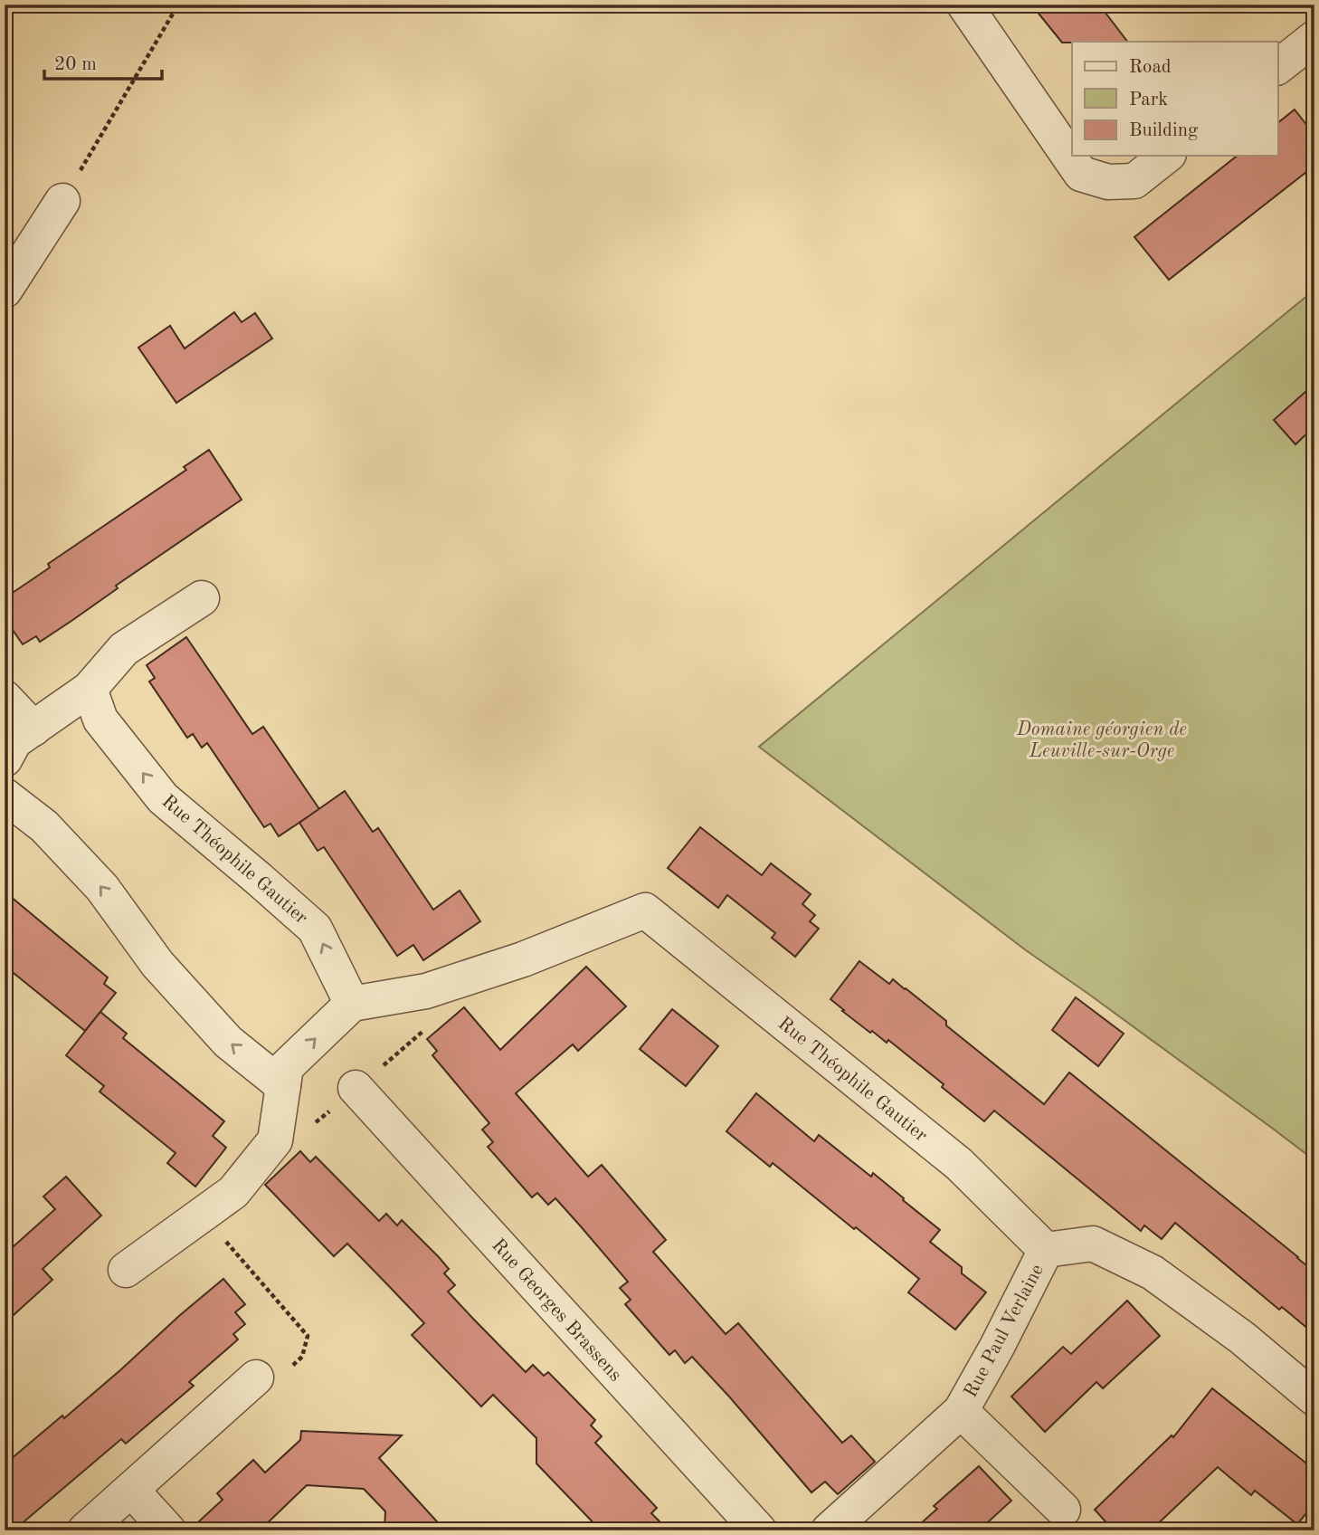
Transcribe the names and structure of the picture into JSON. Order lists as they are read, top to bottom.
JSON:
{
  "streets": {
    "street": ["Rue Théophile Gautier", "Rue Georges Brassens", "Rue Paul Verlaine"]
  },
  "crossings": [
    ["Rue Théophile Gautier", "Rue Paul Verlaine"]
  ],
  "parks": ["Domaine géorgien de Leuville-sur-Orge"],
  "legend": ["Road", "Park", "Building"],
  "scale_bar": "20 m"
}
